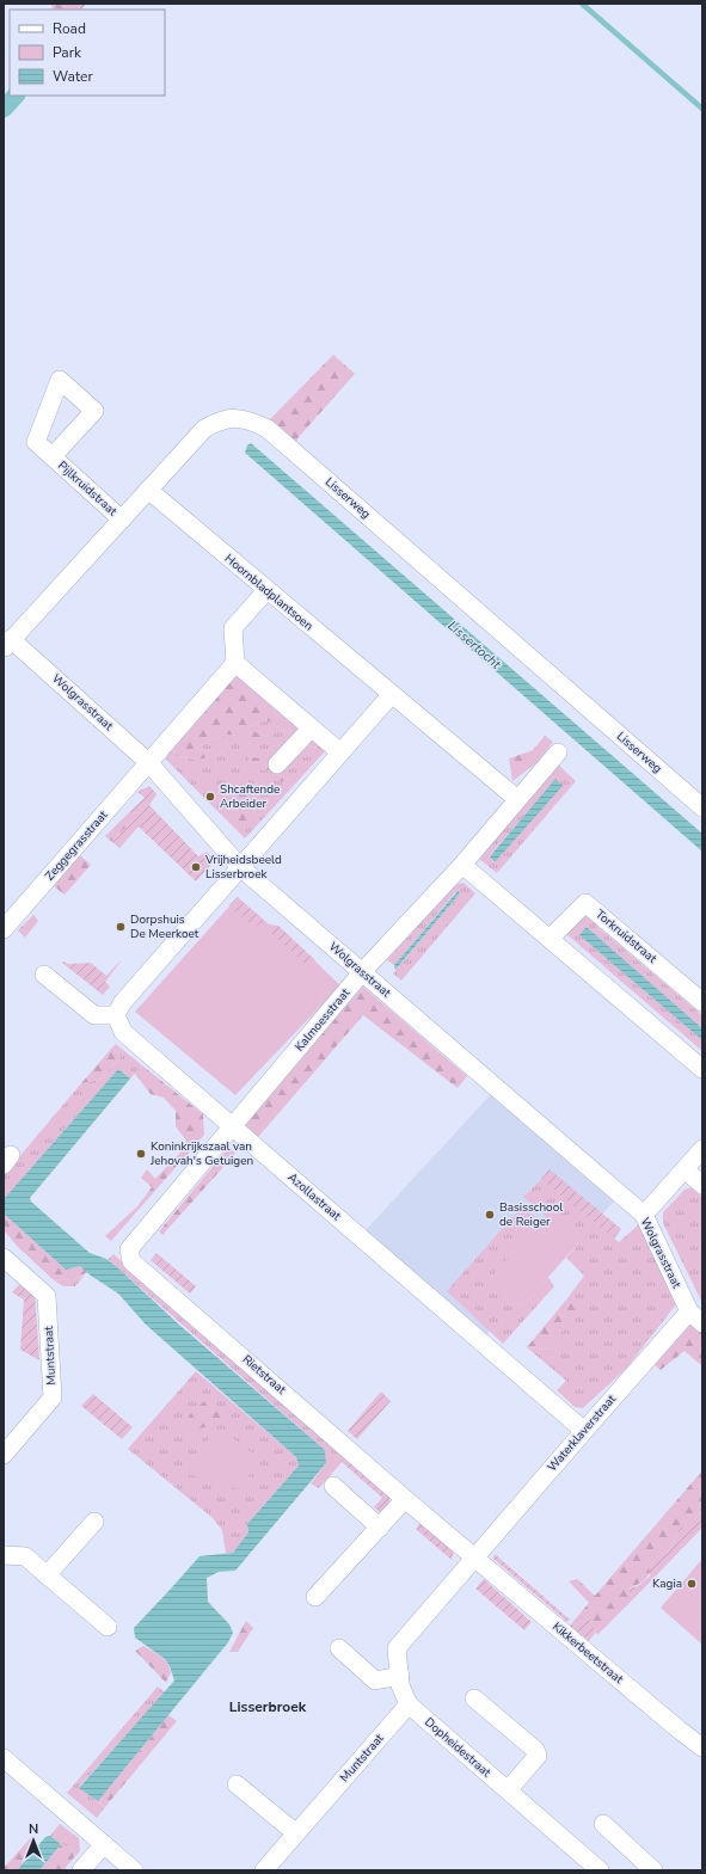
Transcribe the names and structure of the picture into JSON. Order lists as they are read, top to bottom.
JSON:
{
  "streets": {
    "street": [
      "Pijlkruidstraat",
      "Lisserweg",
      "Hoornbladplantsoen",
      "Wolgrasstraat",
      "Zeggegrasstraat",
      "Torkruidstraat",
      "Kalmoesstraat",
      "Azollastraat",
      "Muntstraat",
      "Rietstraat",
      "Waterklaverstraat",
      "Kikkerbeetstraat",
      "Dopheidestraat"
    ]
  },
  "crossings": [
    ["Pijlkruidstraat", "Lisserweg"],
    ["Lisserweg", "Hoornbladplantsoen"],
    ["Lisserweg", "Wolgrasstraat"],
    ["Hoornbladplantsoen", "Kalmoesstraat"],
    ["Wolgrasstraat", "Zeggegrasstraat"],
    ["Wolgrasstraat", "Kalmoesstraat"],
    ["Wolgrasstraat", "Waterklaverstraat"],
    ["Kalmoesstraat", "Azollastraat"],
    ["Kalmoesstraat", "Rietstraat"],
    ["Azollastraat", "Waterklaverstraat"],
    ["Muntstraat", "Dopheidestraat"],
    ["Rietstraat", "Waterklaverstraat"],
    ["Rietstraat", "Kikkerbeetstraat"],
    ["Waterklaverstraat", "Kikkerbeetstraat"]
  ],
  "districts": ["Lisserbroek"],
  "water": ["Lissertocht"],
  "places": [
    "Shcaftende Arbeider",
    "Vrijheidsbeeld Lisserbroek",
    "Dorpshuis De Meerkoet",
    "Koninkrijkszaal van Jehovah's Getuigen",
    "Basisschool de Reiger",
    "Kagia"
  ],
  "legend": ["Road", "Park", "Water"],
  "north": "top"
}
